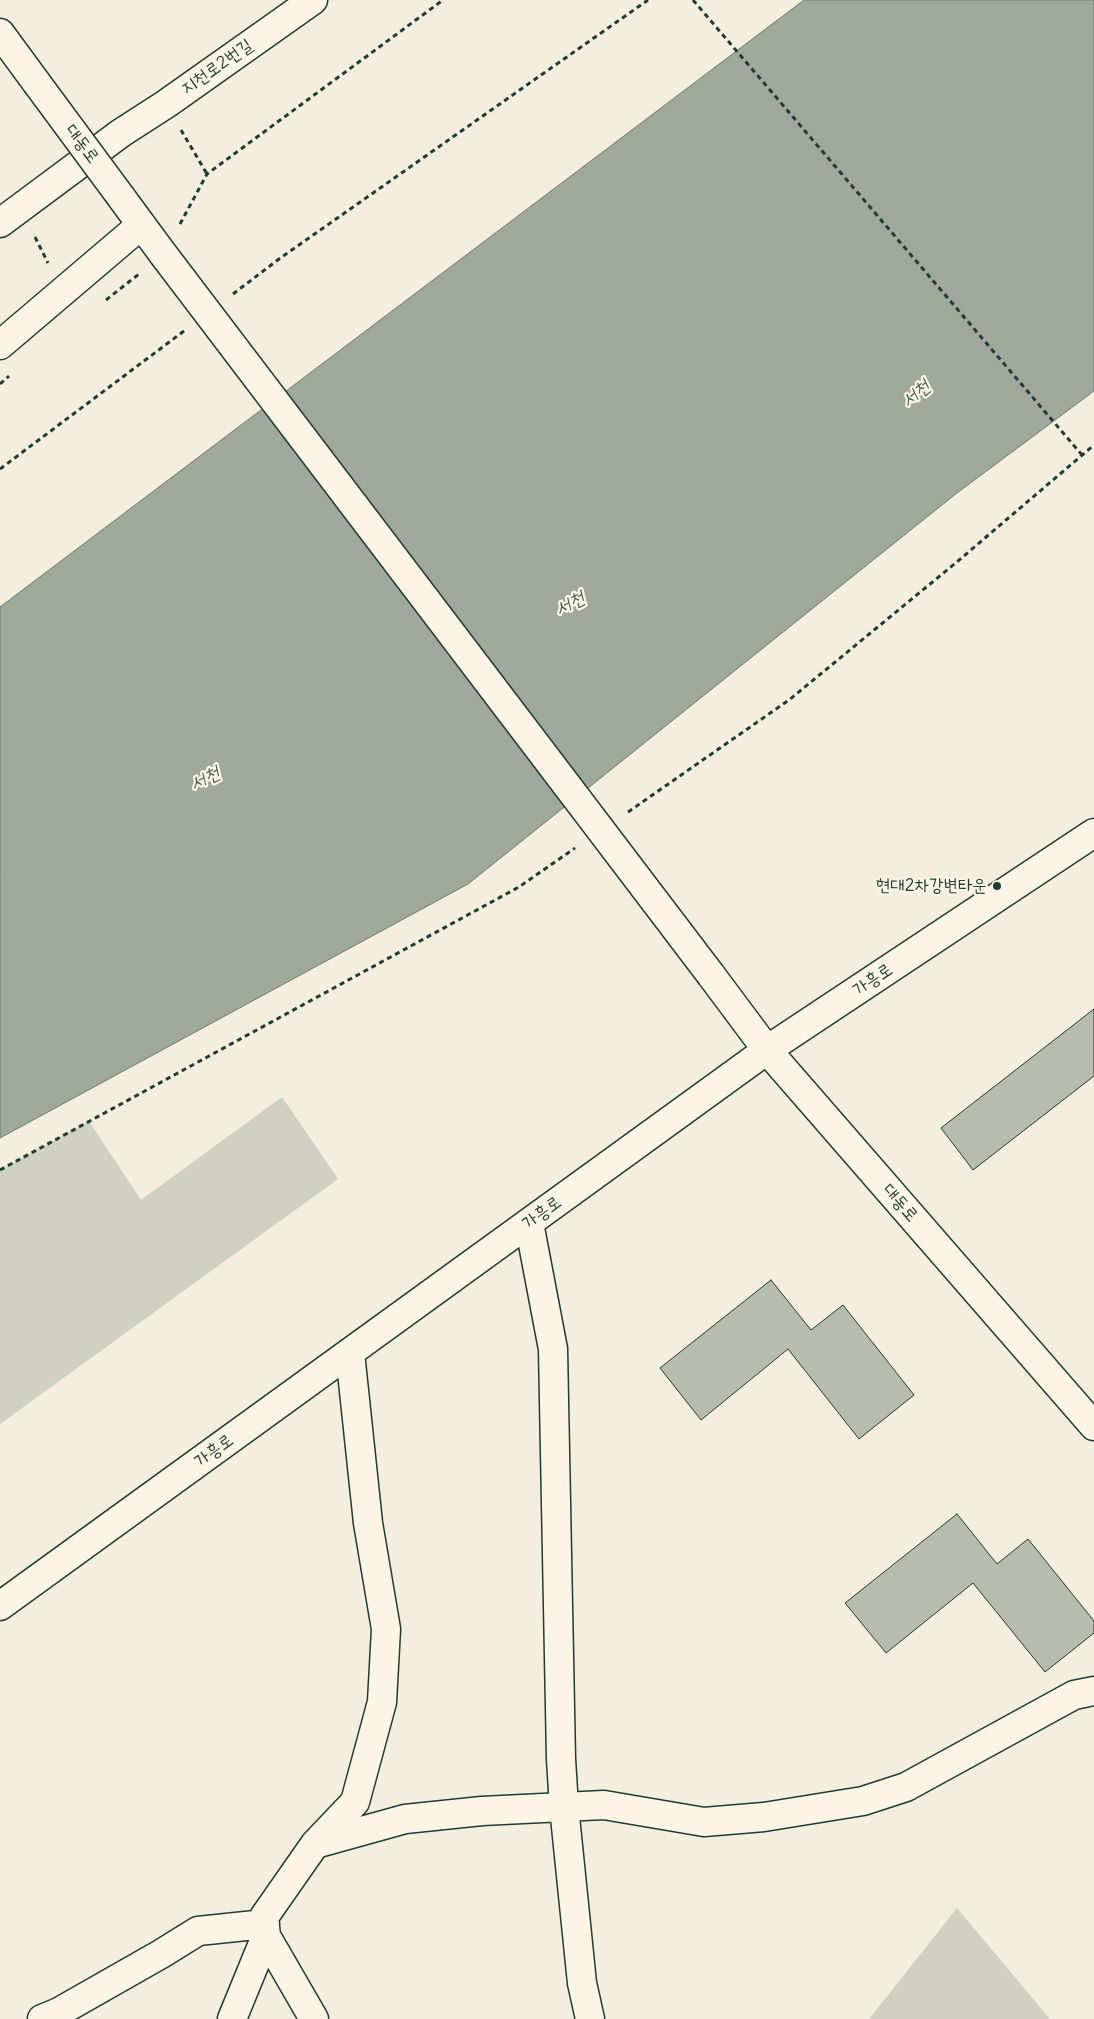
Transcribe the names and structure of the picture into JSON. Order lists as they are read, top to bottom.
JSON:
{
  "streets": {
    "street": ["지천로2번길", "대동로", "가흥로"]
  },
  "crossings": [
    ["대동로", "가흥로"]
  ],
  "water": ["서천"],
  "places": ["현대2차강변타운"]
}
